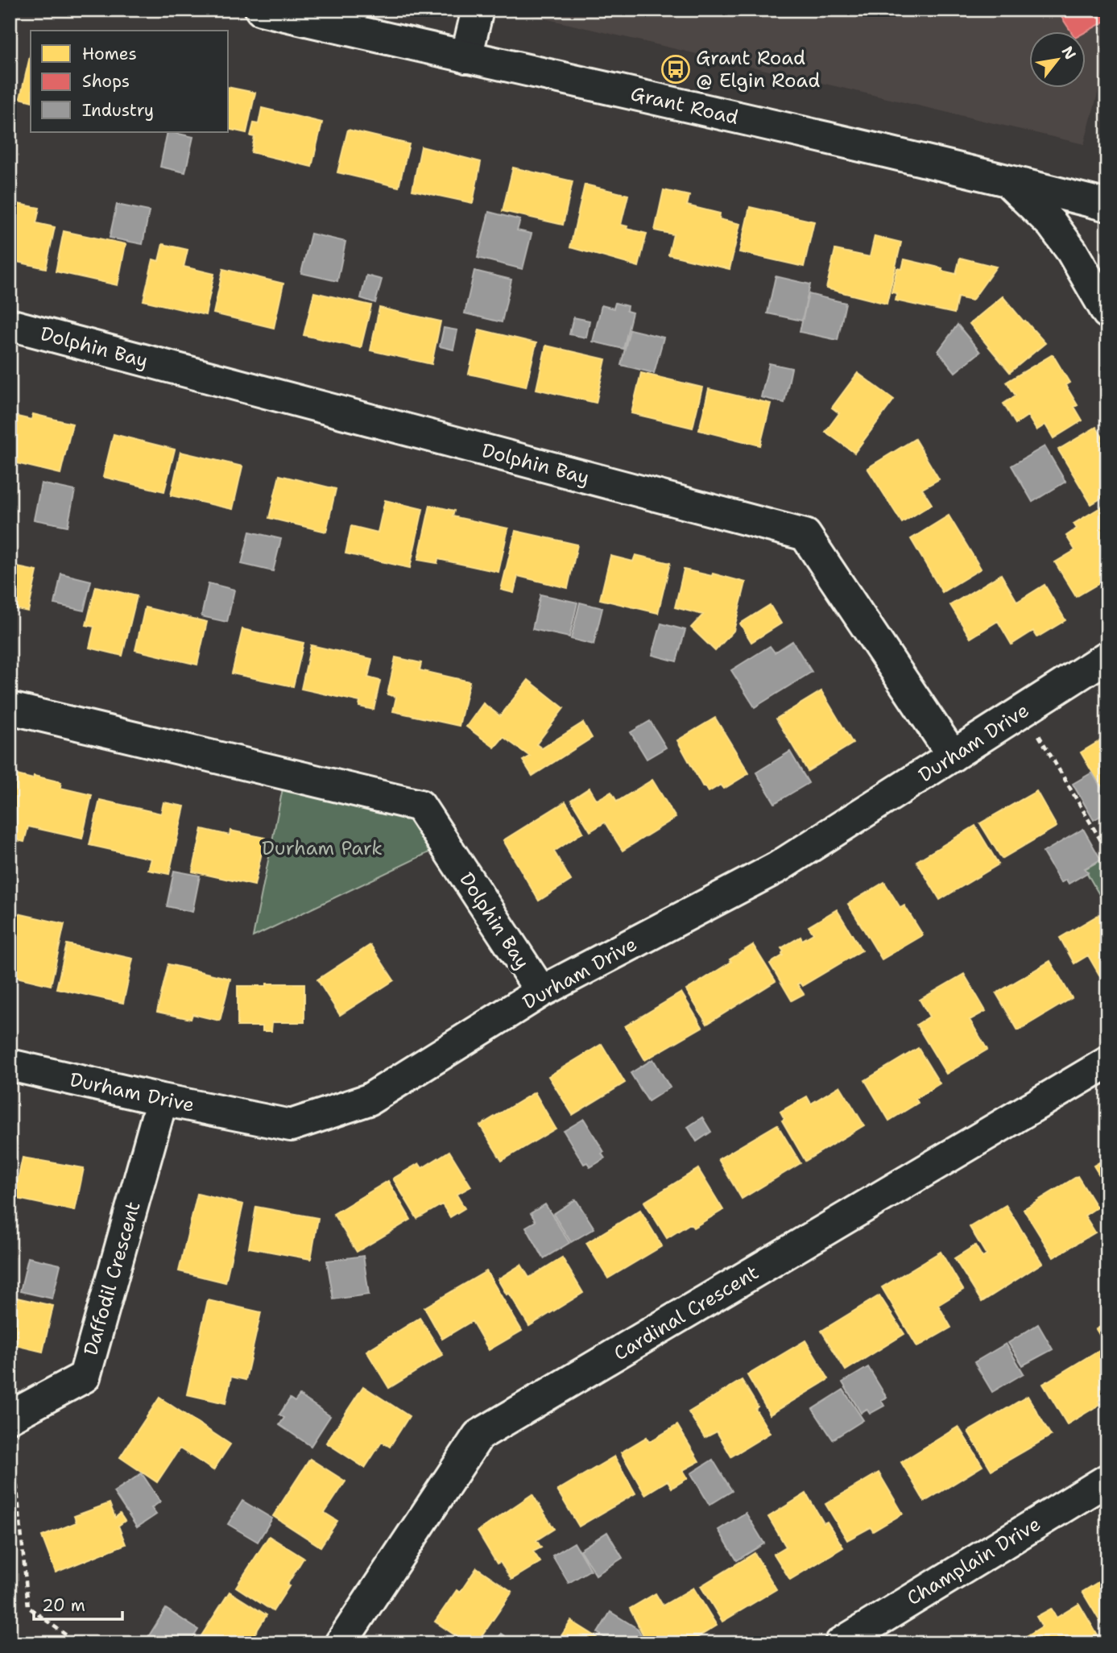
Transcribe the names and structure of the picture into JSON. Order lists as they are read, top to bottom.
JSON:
{
  "streets": {
    "street": [
      "Grant Road",
      "Dolphin Bay",
      "Durham Drive",
      "Daffodil Crescent",
      "Cardinal Crescent",
      "Champlain Drive"
    ]
  },
  "crossings": [
    ["Dolphin Bay", "Durham Drive"],
    ["Durham Drive", "Daffodil Crescent"]
  ],
  "parks": ["Durham Park"],
  "places": {
    "bus stop": ["Grant Road @ Elgin Road"]
  },
  "legend": ["Homes", "Shops", "Industry"],
  "scale_bar": "20 m",
  "north": "top right"
}
